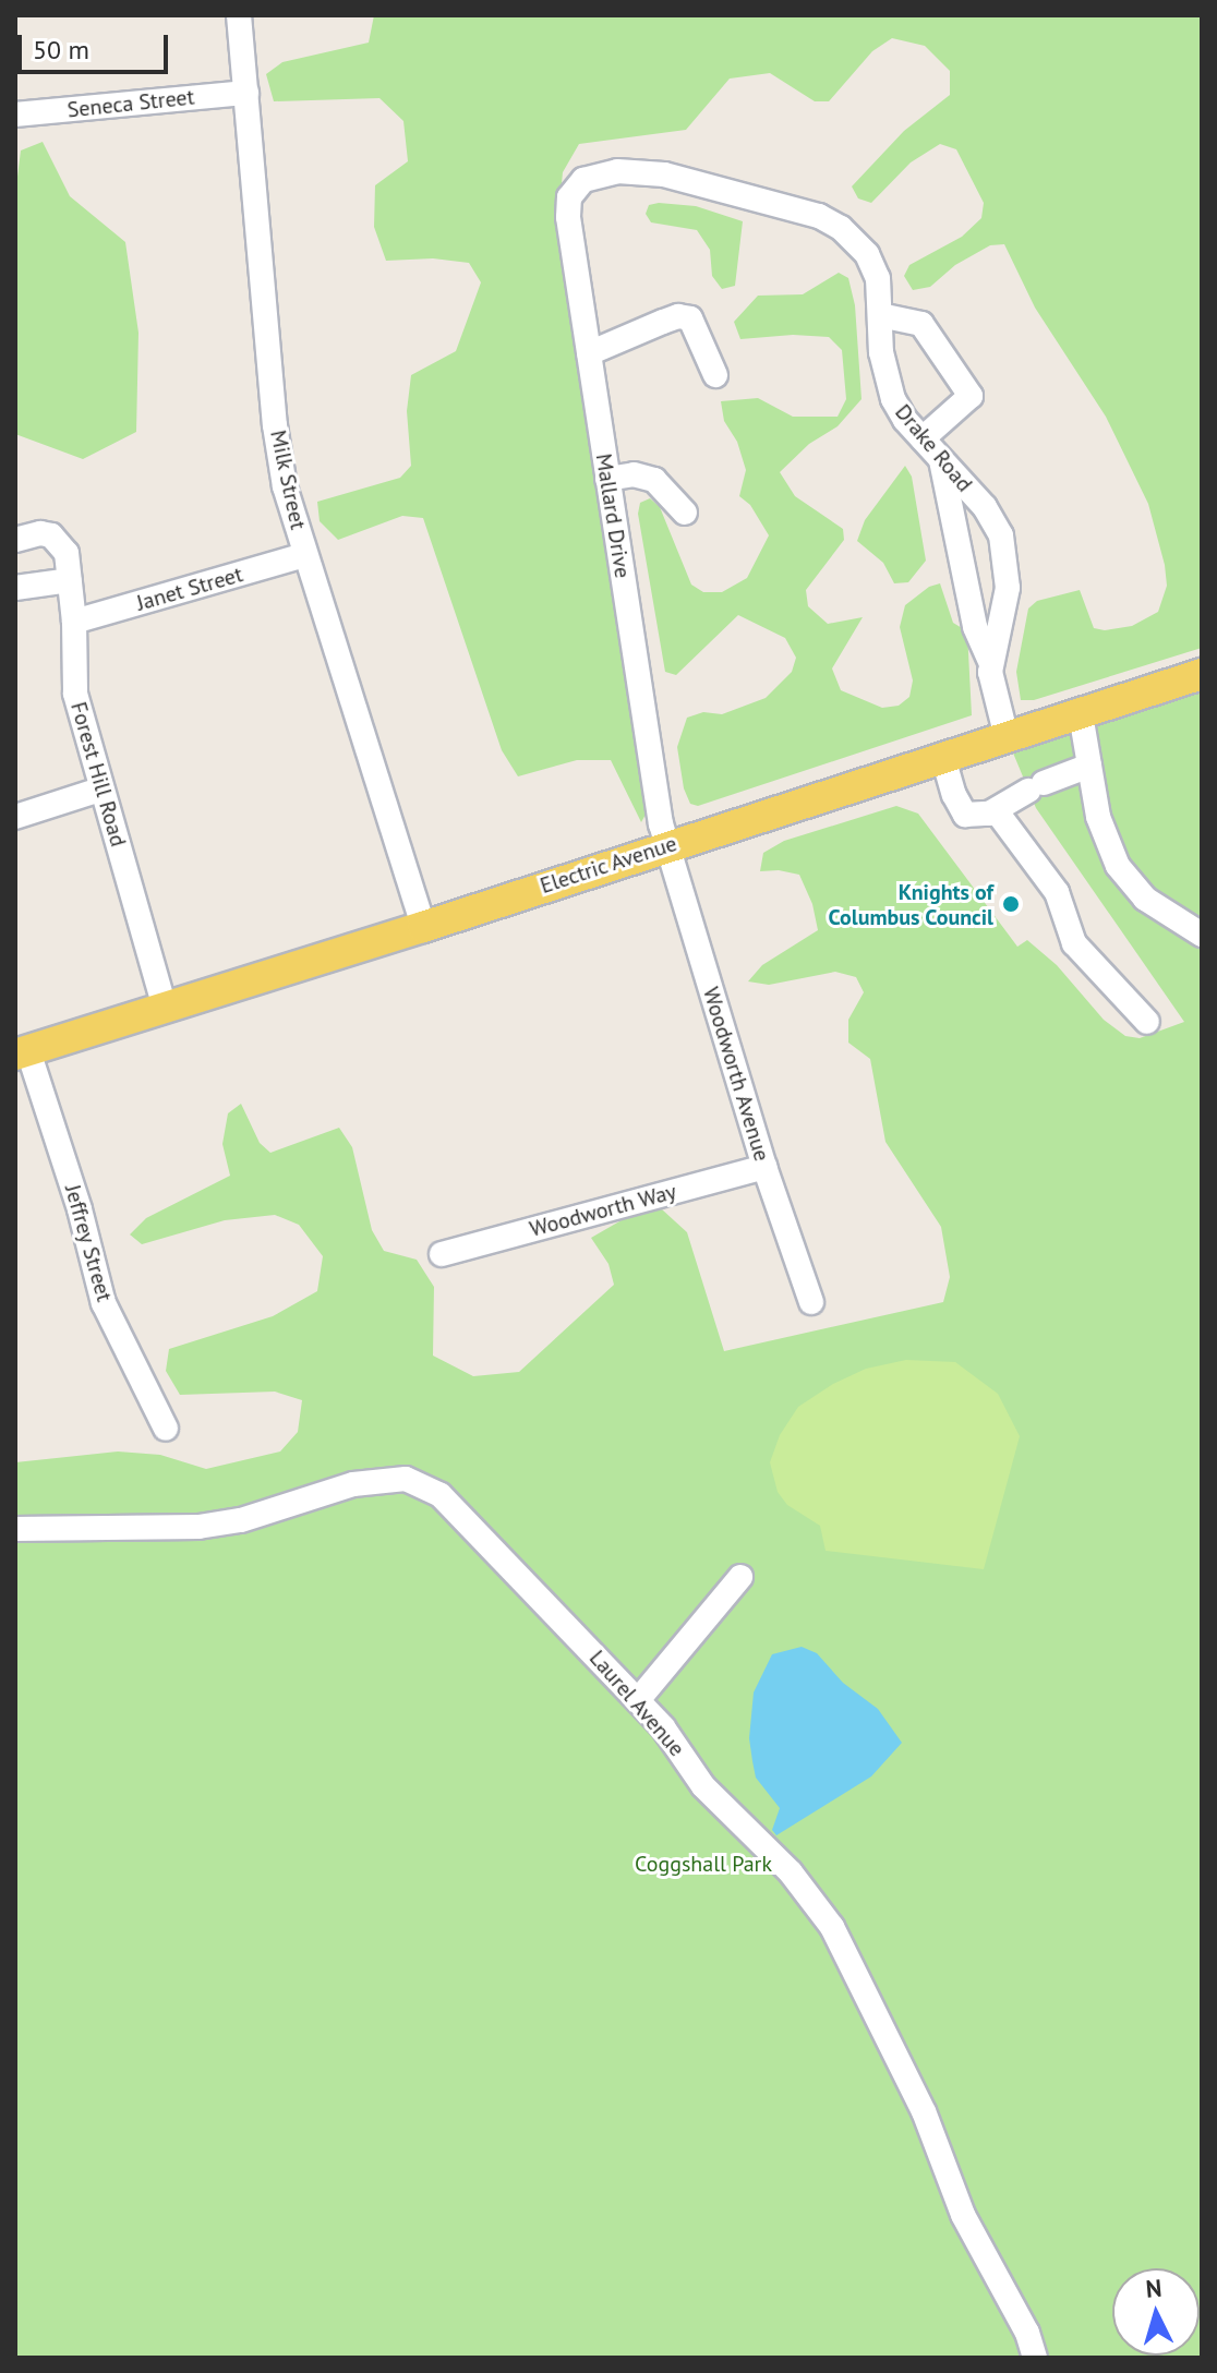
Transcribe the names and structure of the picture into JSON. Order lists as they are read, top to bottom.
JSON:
{
  "streets": {
    "main road": ["Electric Avenue"],
    "street": [
      "Seneca Street",
      "Drake Road",
      "Milk Street",
      "Mallard Drive",
      "Janet Street",
      "Forest Hill Road",
      "Woodworth Avenue",
      "Woodworth Way",
      "Jeffrey Street",
      "Laurel Avenue"
    ]
  },
  "crossings": [
    ["Seneca Street", "Milk Street"],
    ["Drake Road", "Mallard Drive"],
    ["Drake Road", "Electric Avenue"],
    ["Milk Street", "Janet Street"],
    ["Milk Street", "Electric Avenue"],
    ["Mallard Drive", "Electric Avenue"],
    ["Mallard Drive", "Woodworth Avenue"],
    ["Janet Street", "Forest Hill Road"],
    ["Forest Hill Road", "Electric Avenue"],
    ["Electric Avenue", "Woodworth Avenue"],
    ["Electric Avenue", "Jeffrey Street"],
    ["Woodworth Avenue", "Woodworth Way"]
  ],
  "parks": ["Coggshall Park"],
  "places": ["Knights of Columbus Council"],
  "scale_bar": "50 m",
  "north": "top"
}
